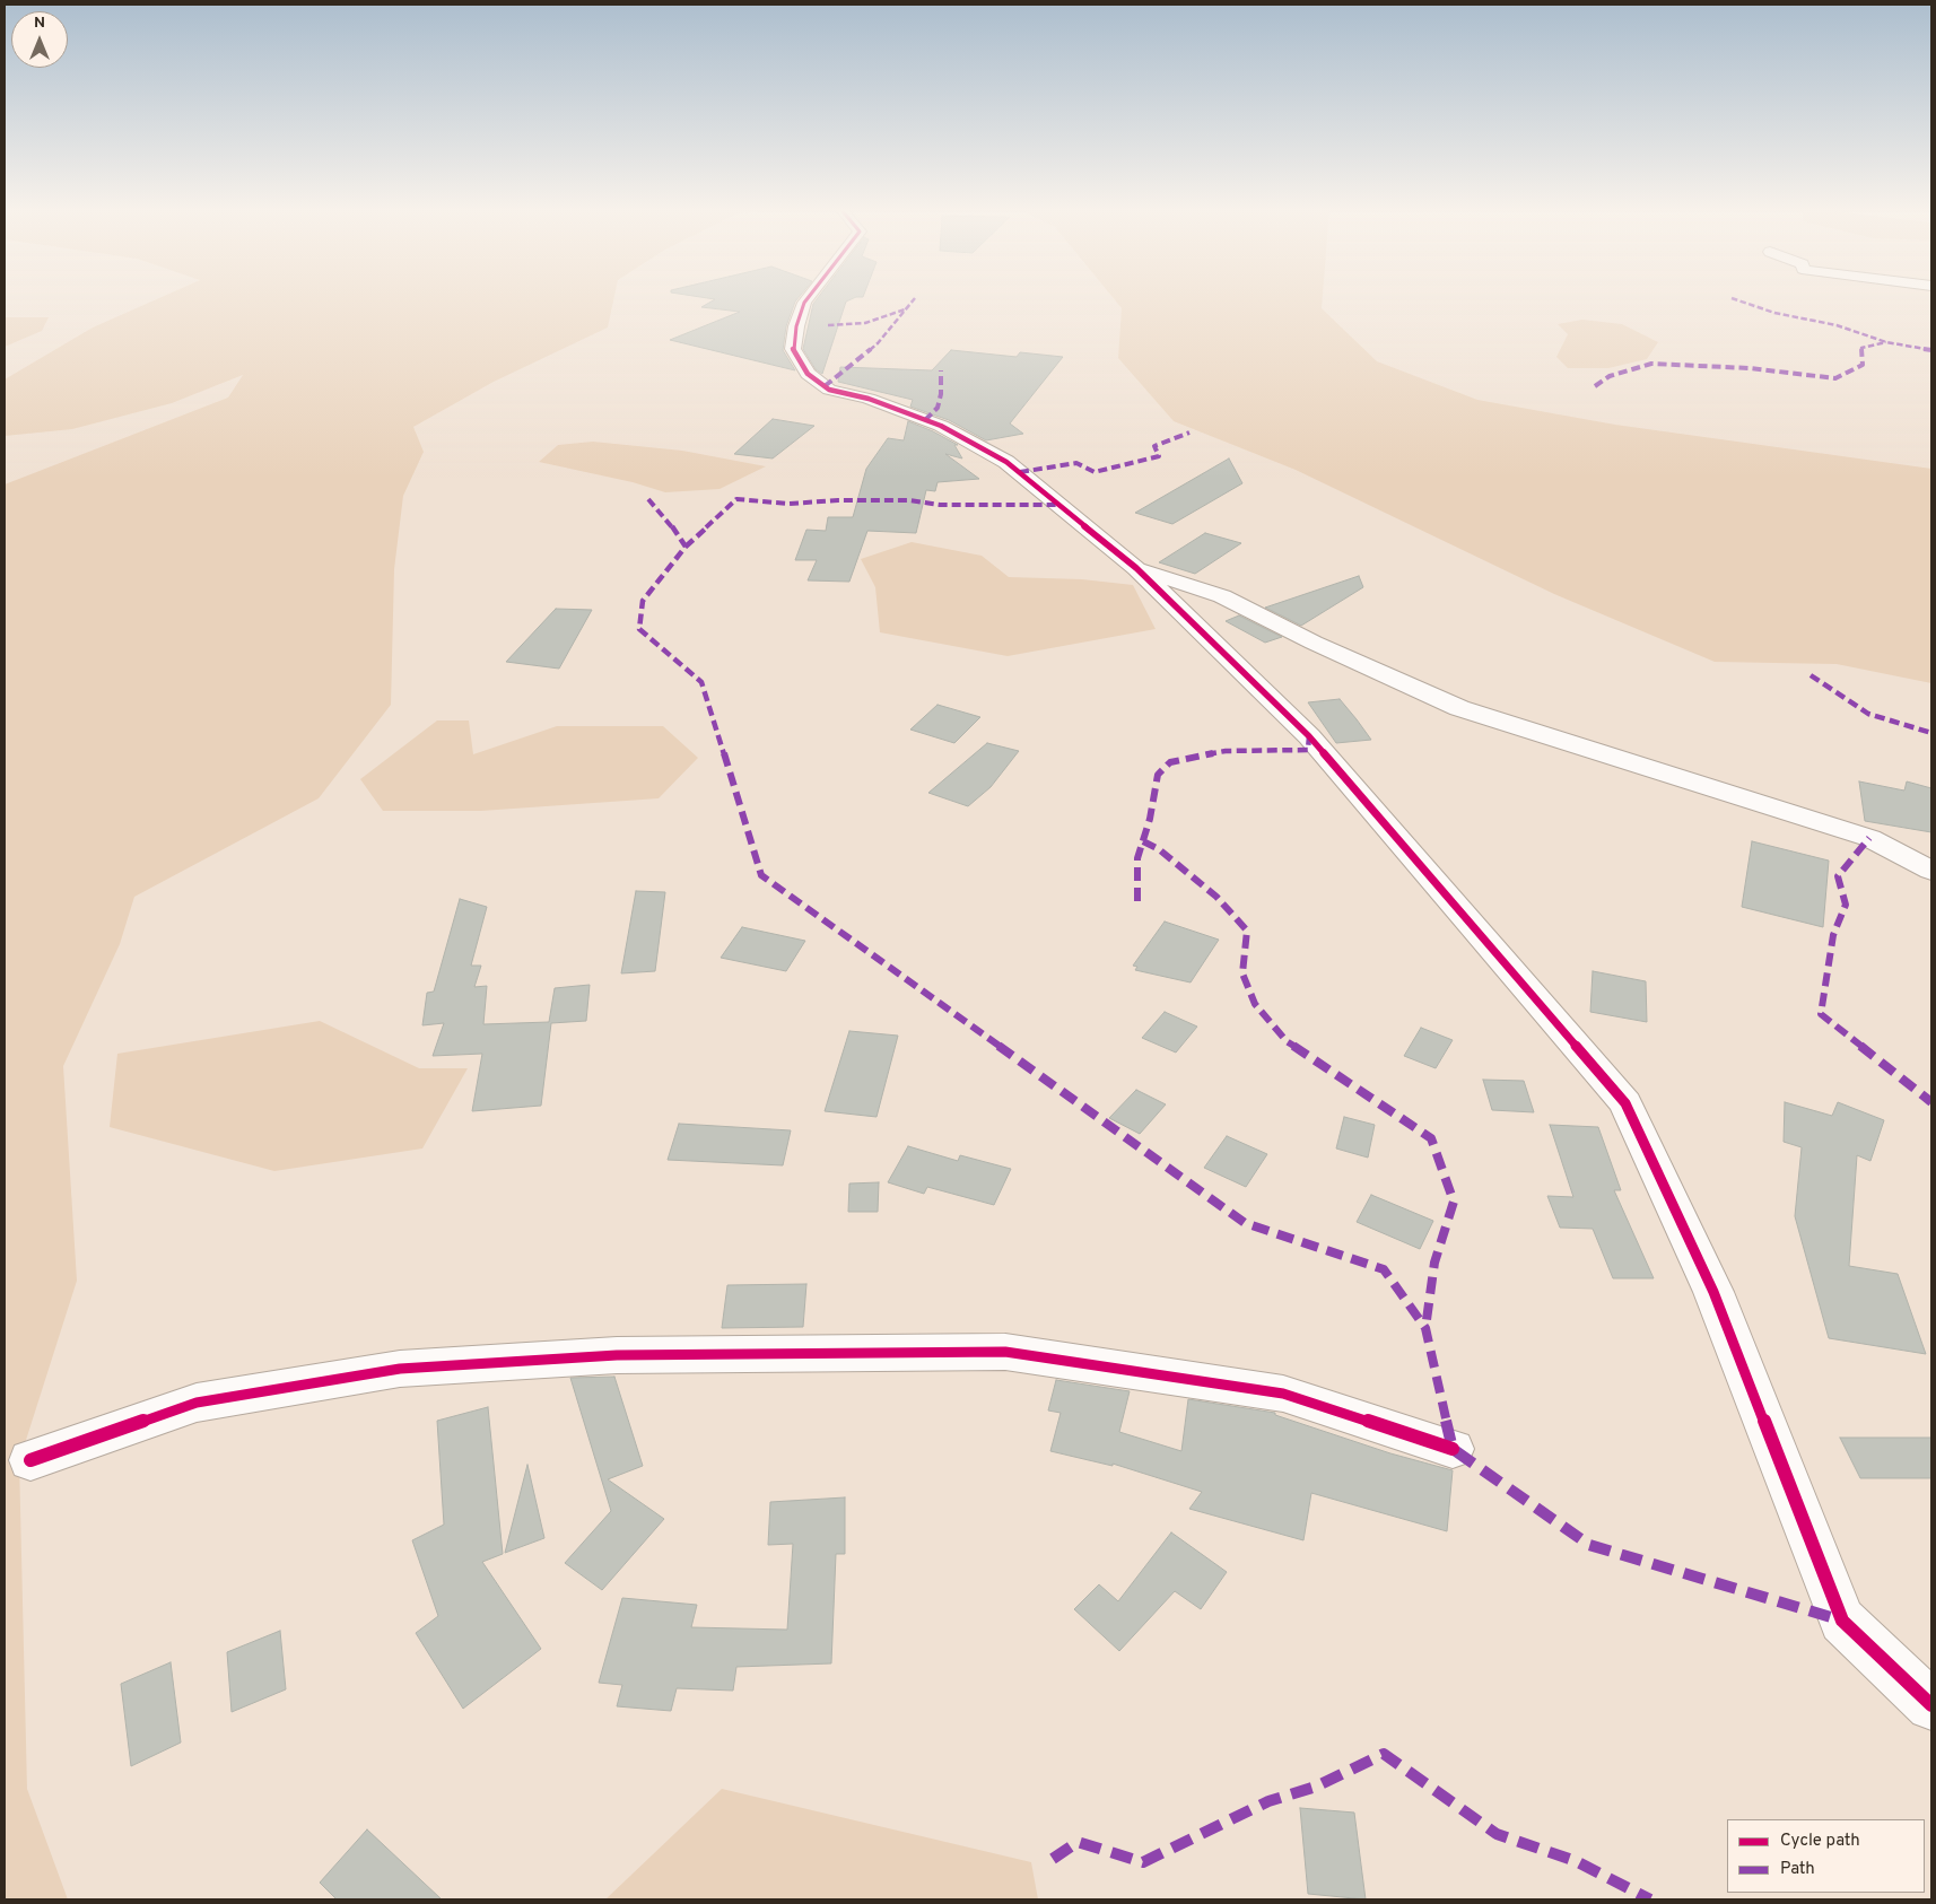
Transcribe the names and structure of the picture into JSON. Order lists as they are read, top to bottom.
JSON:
{
  "legend": ["Cycle path", "Path"],
  "north": "top"
}
